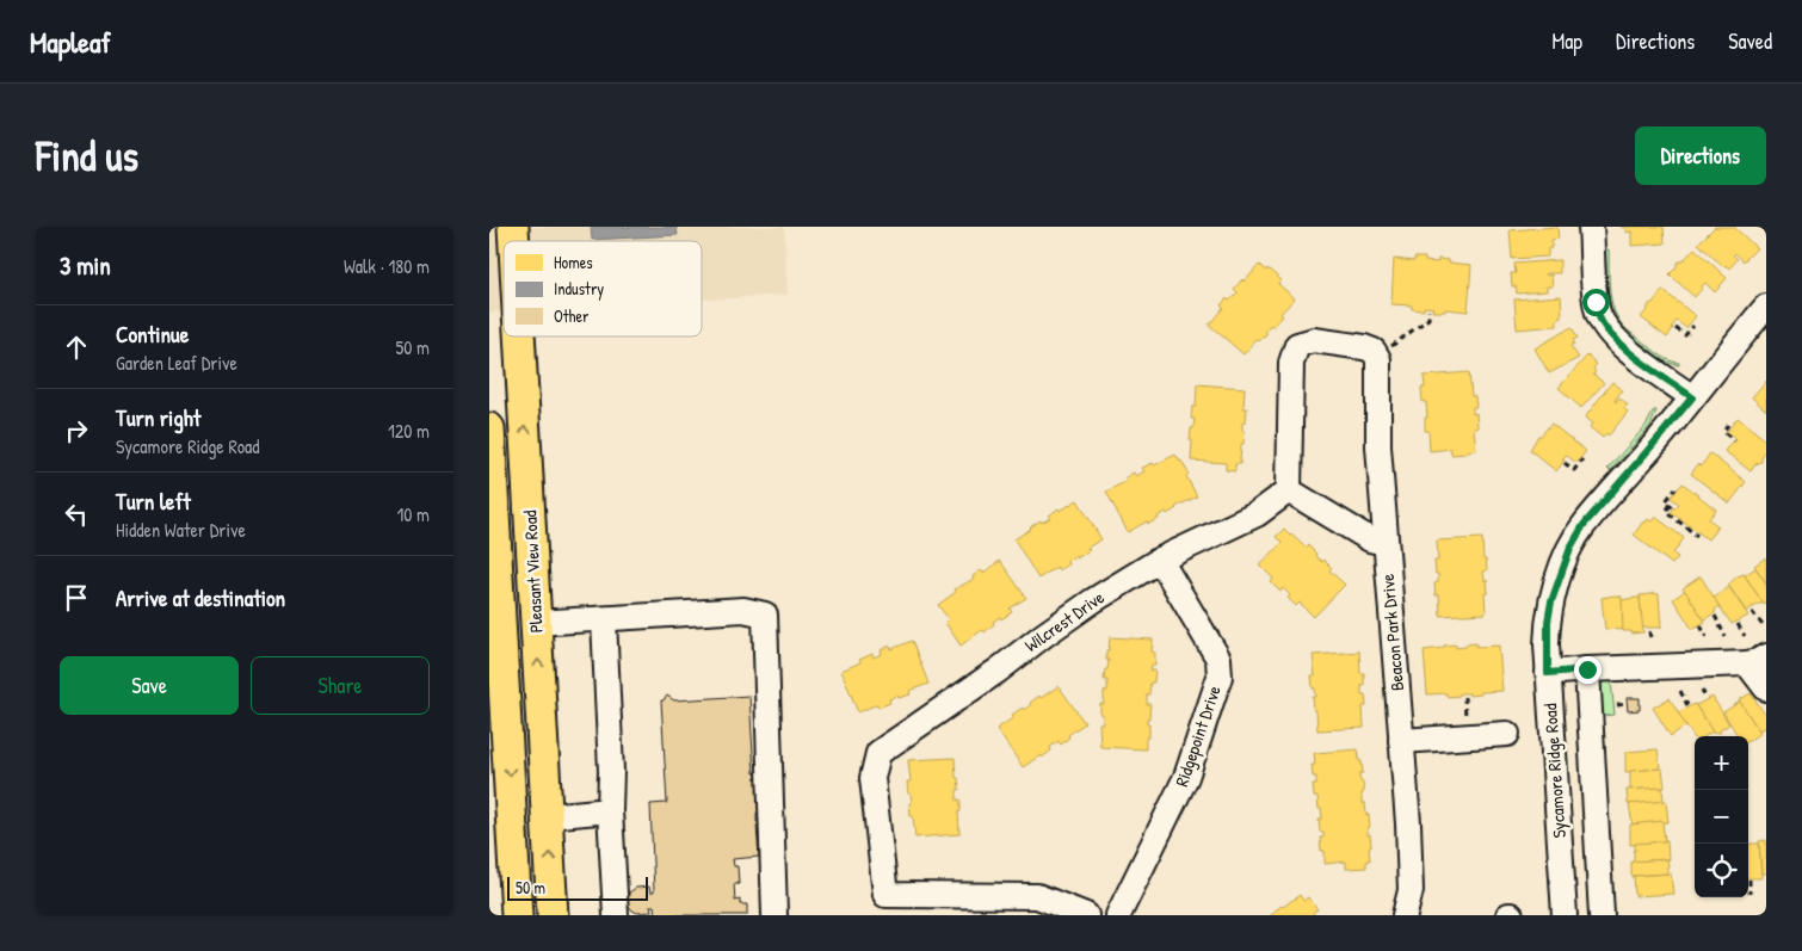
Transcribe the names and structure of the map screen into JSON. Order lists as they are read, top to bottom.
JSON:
{
  "streets": {
    "main road": ["Pleasant View Road"],
    "street": [
      "Wilcrest Drive",
      "Beacon Park Drive",
      "Ridgepoint Drive",
      "Sycamore Ridge Road"
    ]
  },
  "crossings": [
    ["Wilcrest Drive", "Ridgepoint Drive"]
  ],
  "legend": ["Homes", "Industry", "Other"],
  "scale_bar": "50 m",
  "page": {
    "header": "Mapleaf",
    "nav": ["Map", "Directions", "Saved"],
    "buttons": [
      "Directions",
      ["Save", "Share"]
    ],
    "title": "Find us",
    "heading": ["3 min", "Walk · 180 m"],
    "list": [
      ["Continue", "Garden Leaf Drive", "50 m"],
      ["Turn right", "Sycamore Ridge Road", "120 m"],
      ["Turn left", "Hidden Water Drive", "10 m"],
      "Arrive at destination"
    ],
    "map_buttons": ["+", "−"],
    "scale": "50 m"
  }
}
